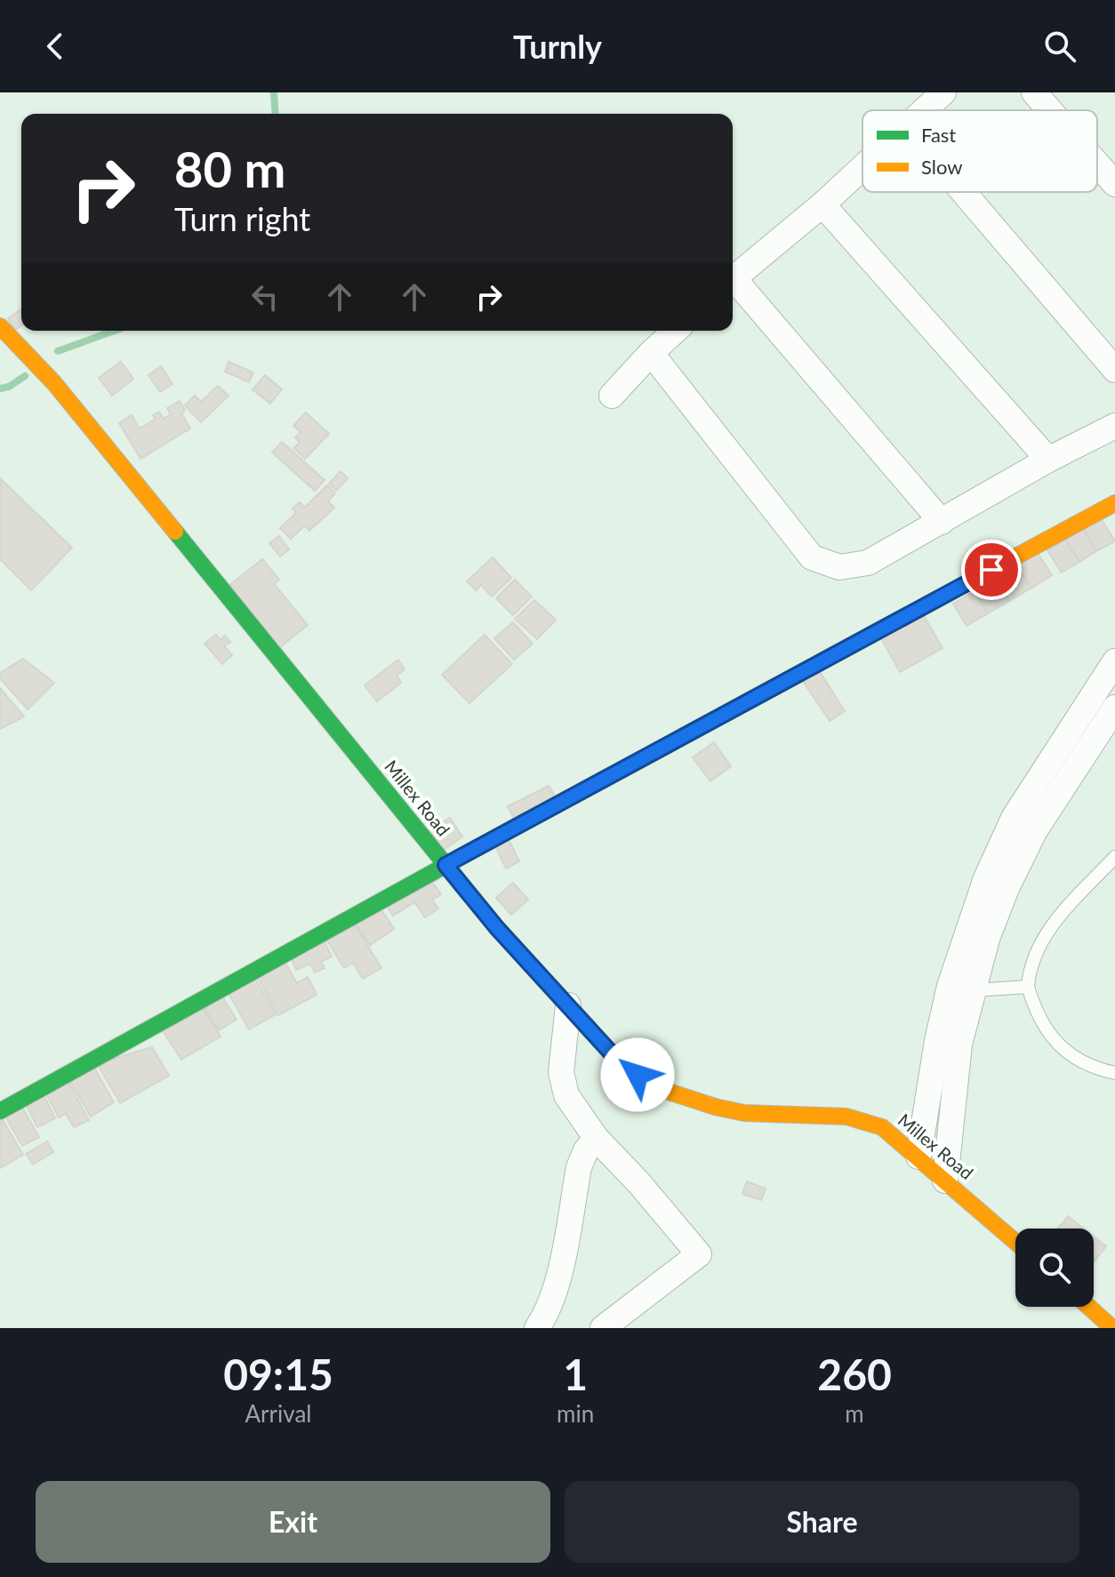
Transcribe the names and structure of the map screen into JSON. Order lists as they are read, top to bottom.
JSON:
{
  "streets": {
    "street": ["Millex Road"]
  },
  "legend": ["Fast", "Slow"],
  "page": {
    "header": "Turnly",
    "turn": ["80 m", "Turn right"],
    "eta": [
      "09:15",
      "Arrival",
      "1",
      "min",
      "260",
      "m"
    ],
    "buttons": ["Exit", "Share"]
  }
}
